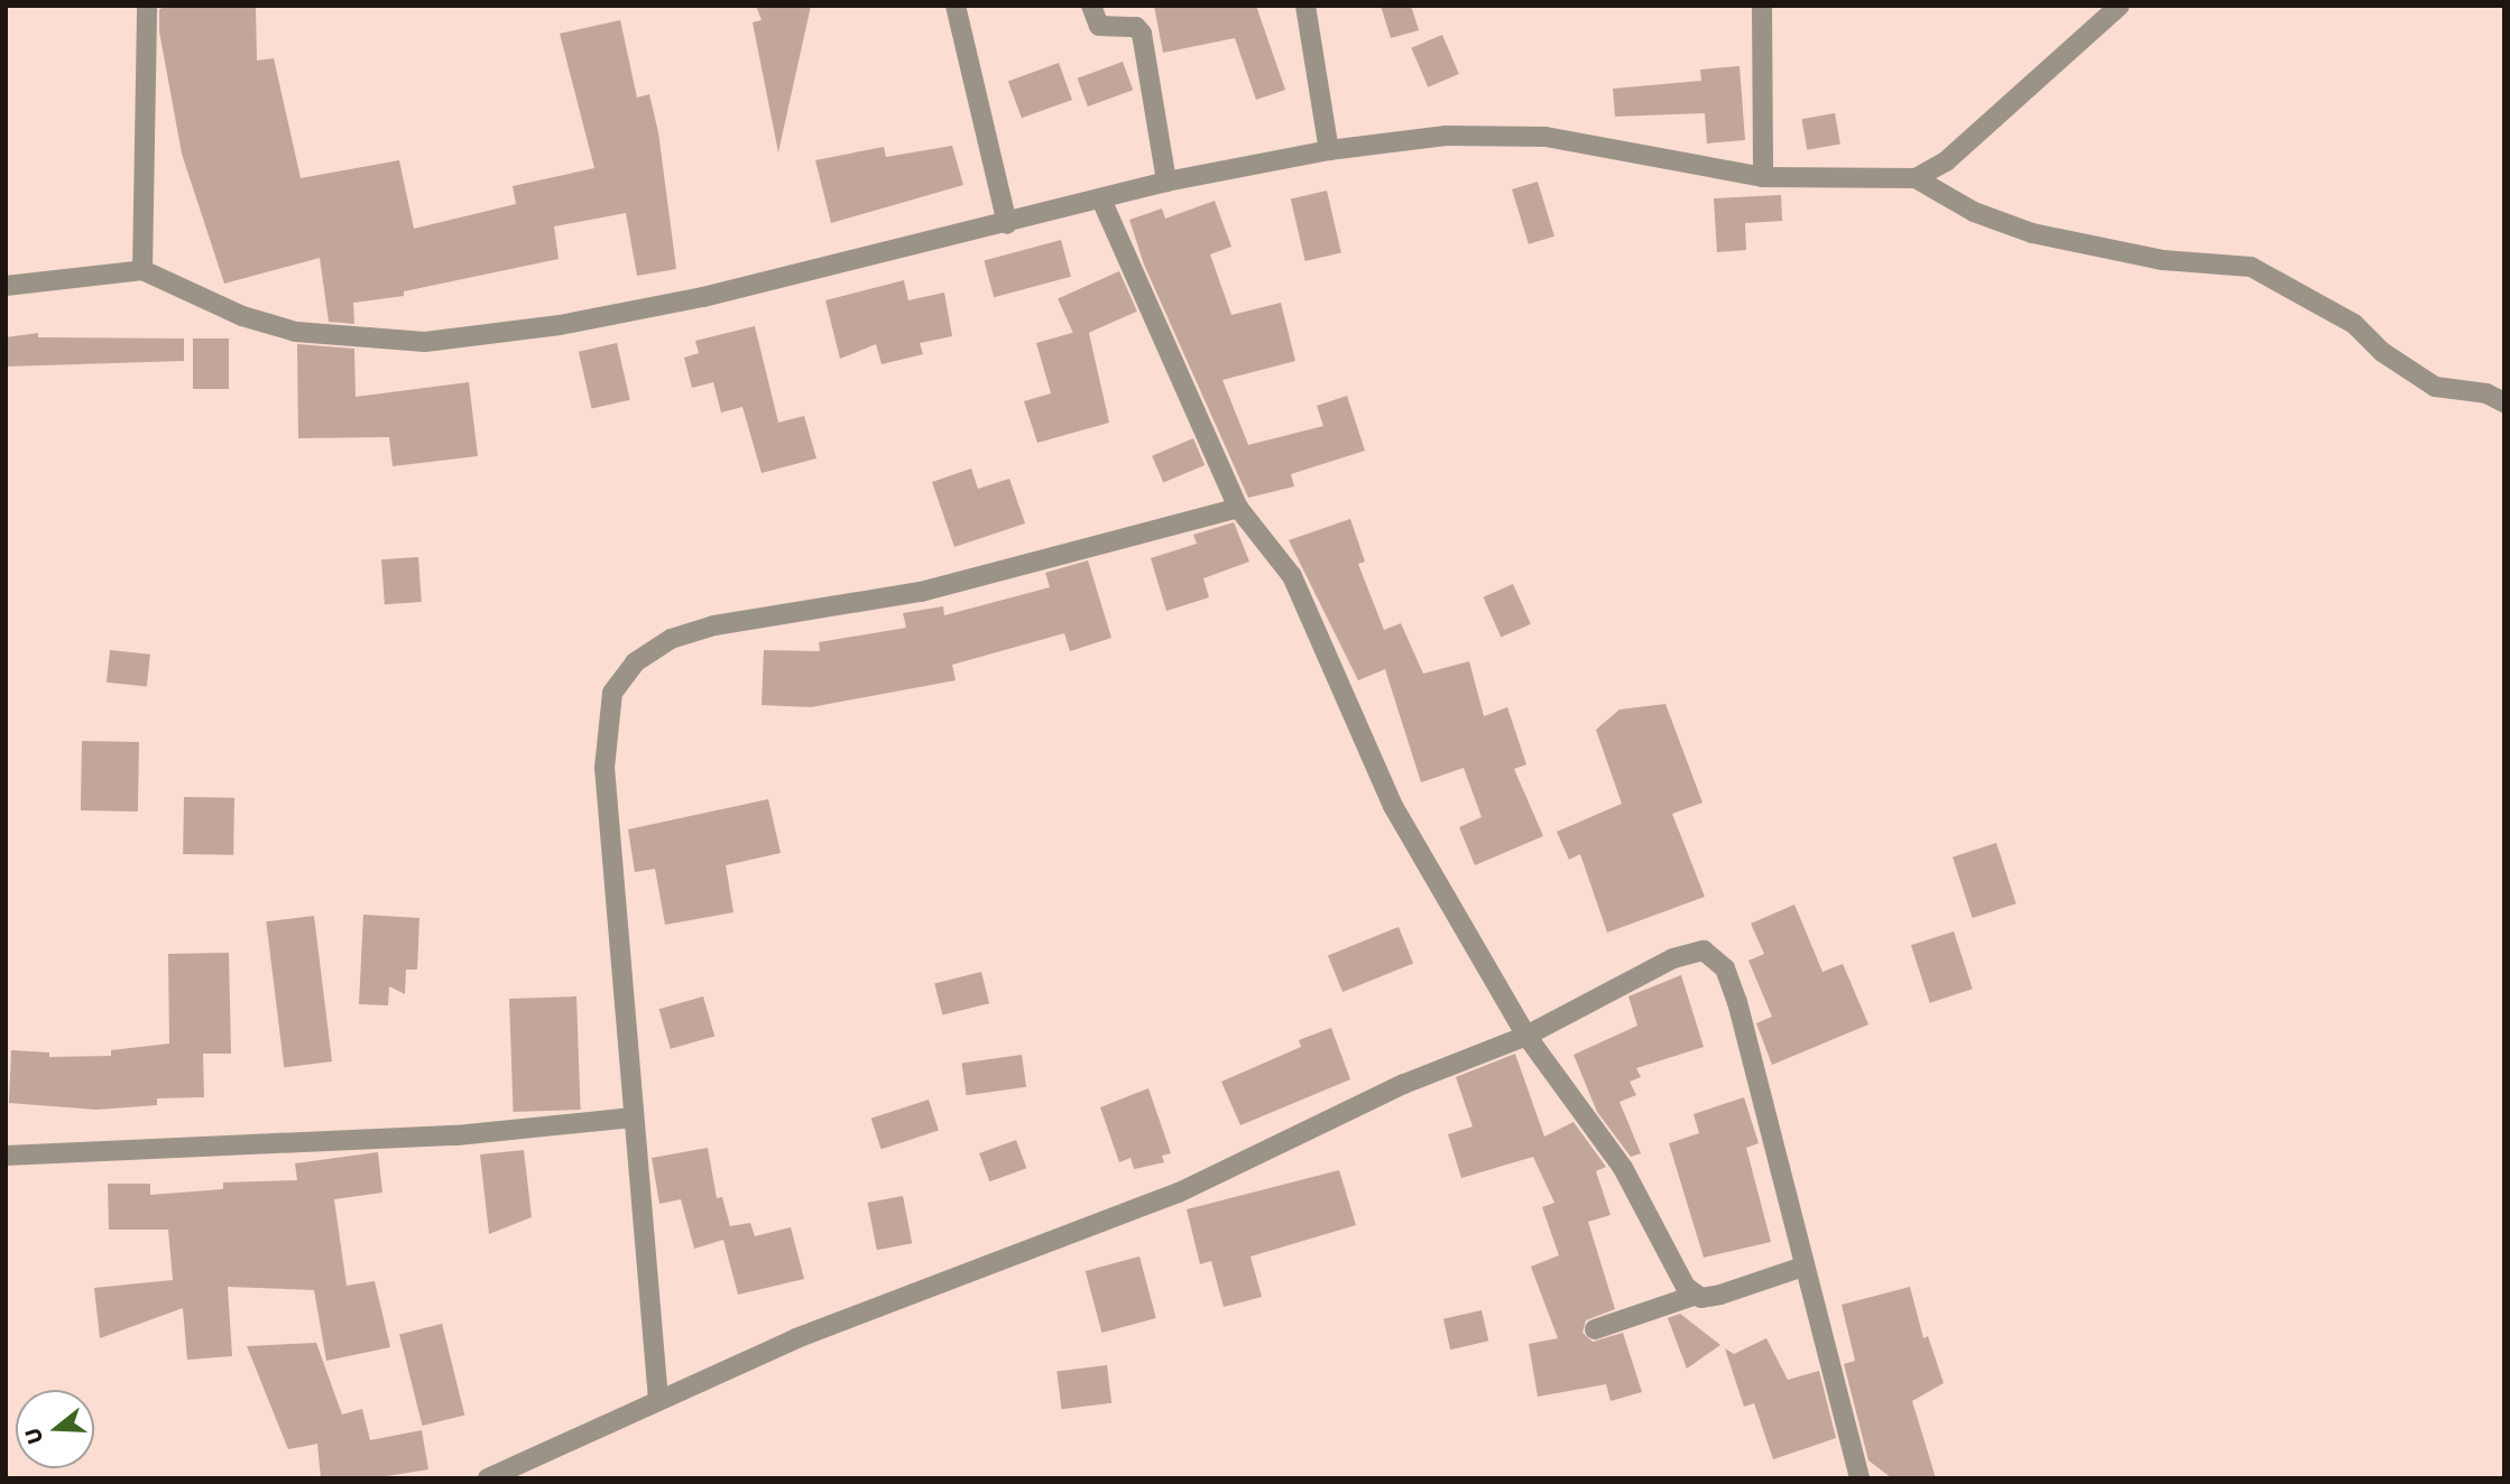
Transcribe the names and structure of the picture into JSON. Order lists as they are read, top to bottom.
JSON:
{
  "north": "left"
}
